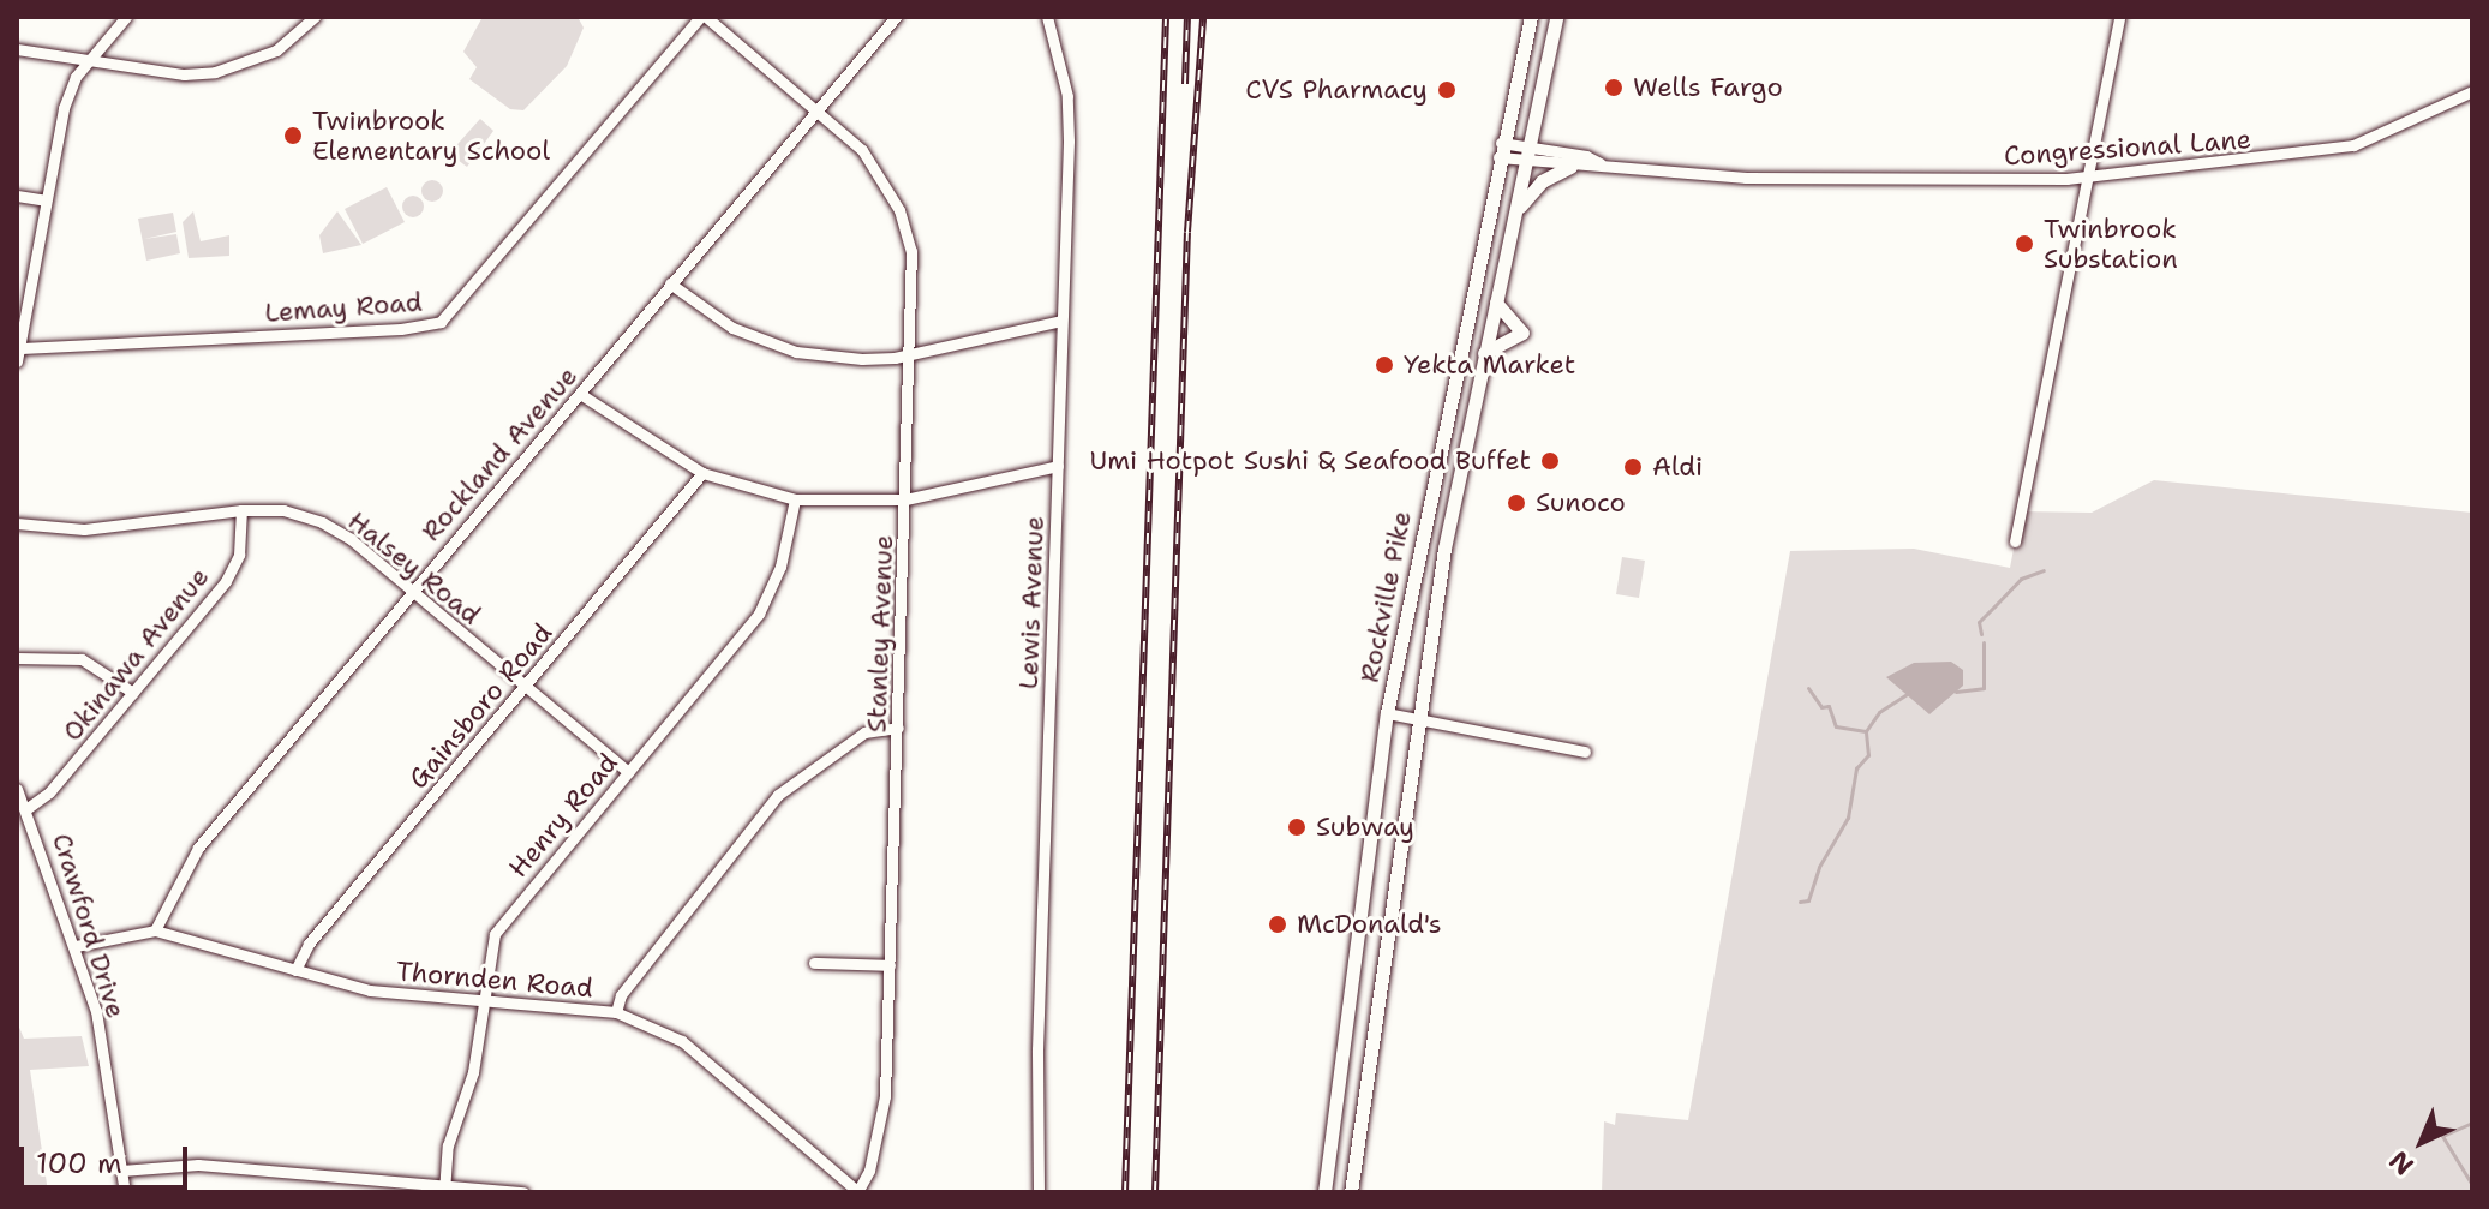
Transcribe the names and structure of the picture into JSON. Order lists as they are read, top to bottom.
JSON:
{
  "streets": {
    "main road": ["Rockville Pike"],
    "street": [
      "Congressional Lane",
      "Lemay Road",
      "Rockland Avenue",
      "Halsey Road",
      "Lewis Avenue",
      "Stanley Avenue",
      "Okinawa Avenue",
      "Gainsboro Road",
      "Henry Road",
      "Crawford Drive",
      "Thornden Road"
    ]
  },
  "crossings": [
    ["Congressional Lane", "Rockville Pike"],
    ["Lemay Road", "Stanley Avenue"],
    ["Rockland Avenue", "Halsey Road"],
    ["Rockland Avenue", "Stanley Avenue"],
    ["Rockland Avenue", "Thornden Road"],
    ["Halsey Road", "Okinawa Avenue"],
    ["Halsey Road", "Gainsboro Road"],
    ["Halsey Road", "Henry Road"],
    ["Stanley Avenue", "Thornden Road"],
    ["Okinawa Avenue", "Crawford Drive"],
    ["Gainsboro Road", "Thornden Road"],
    ["Henry Road", "Thornden Road"],
    ["Crawford Drive", "Thornden Road"]
  ],
  "places": [
    "Wells Fargo",
    "CVS Pharmacy",
    "Twinbrook Elementary School",
    "Twinbrook Substation",
    "Yekta Market",
    "Umi Hotpot Sushi & Seafood Buffet",
    "Aldi",
    "Sunoco",
    "Subway",
    "McDonald's"
  ],
  "scale_bar": "100 m",
  "north": "bottom left"
}
